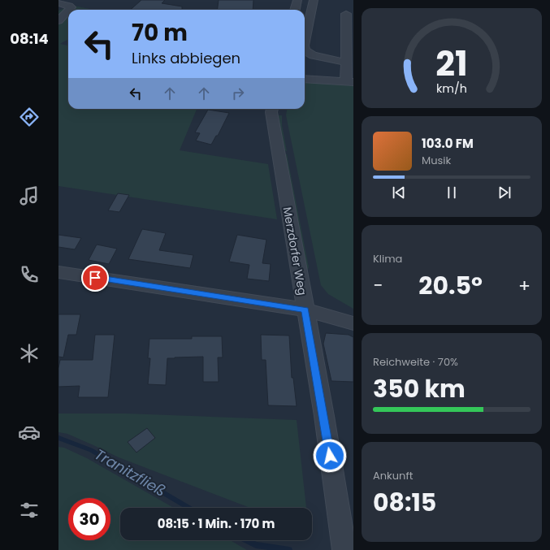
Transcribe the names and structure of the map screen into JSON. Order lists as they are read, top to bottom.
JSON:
{
  "streets": {
    "street": ["Merzdorfer Weg"]
  },
  "water": ["Tranitzfließ"],
  "page": {
    "tabs": "08:14",
    "turn": ["70 m", "Links abbiegen"],
    "song": ["103.0 FM", "Musik"],
    "tile": [
      "Klima",
      ["Reichweite · 70%", "350 km"],
      ["Ankunft", "08:15"]
    ],
    "heat": ["−", "20.5°", "+"],
    "limit": "30",
    "trip": "08:15 · 1 Min. · 170 m",
    "gauge": ["21", "km/h"]
  }
}
